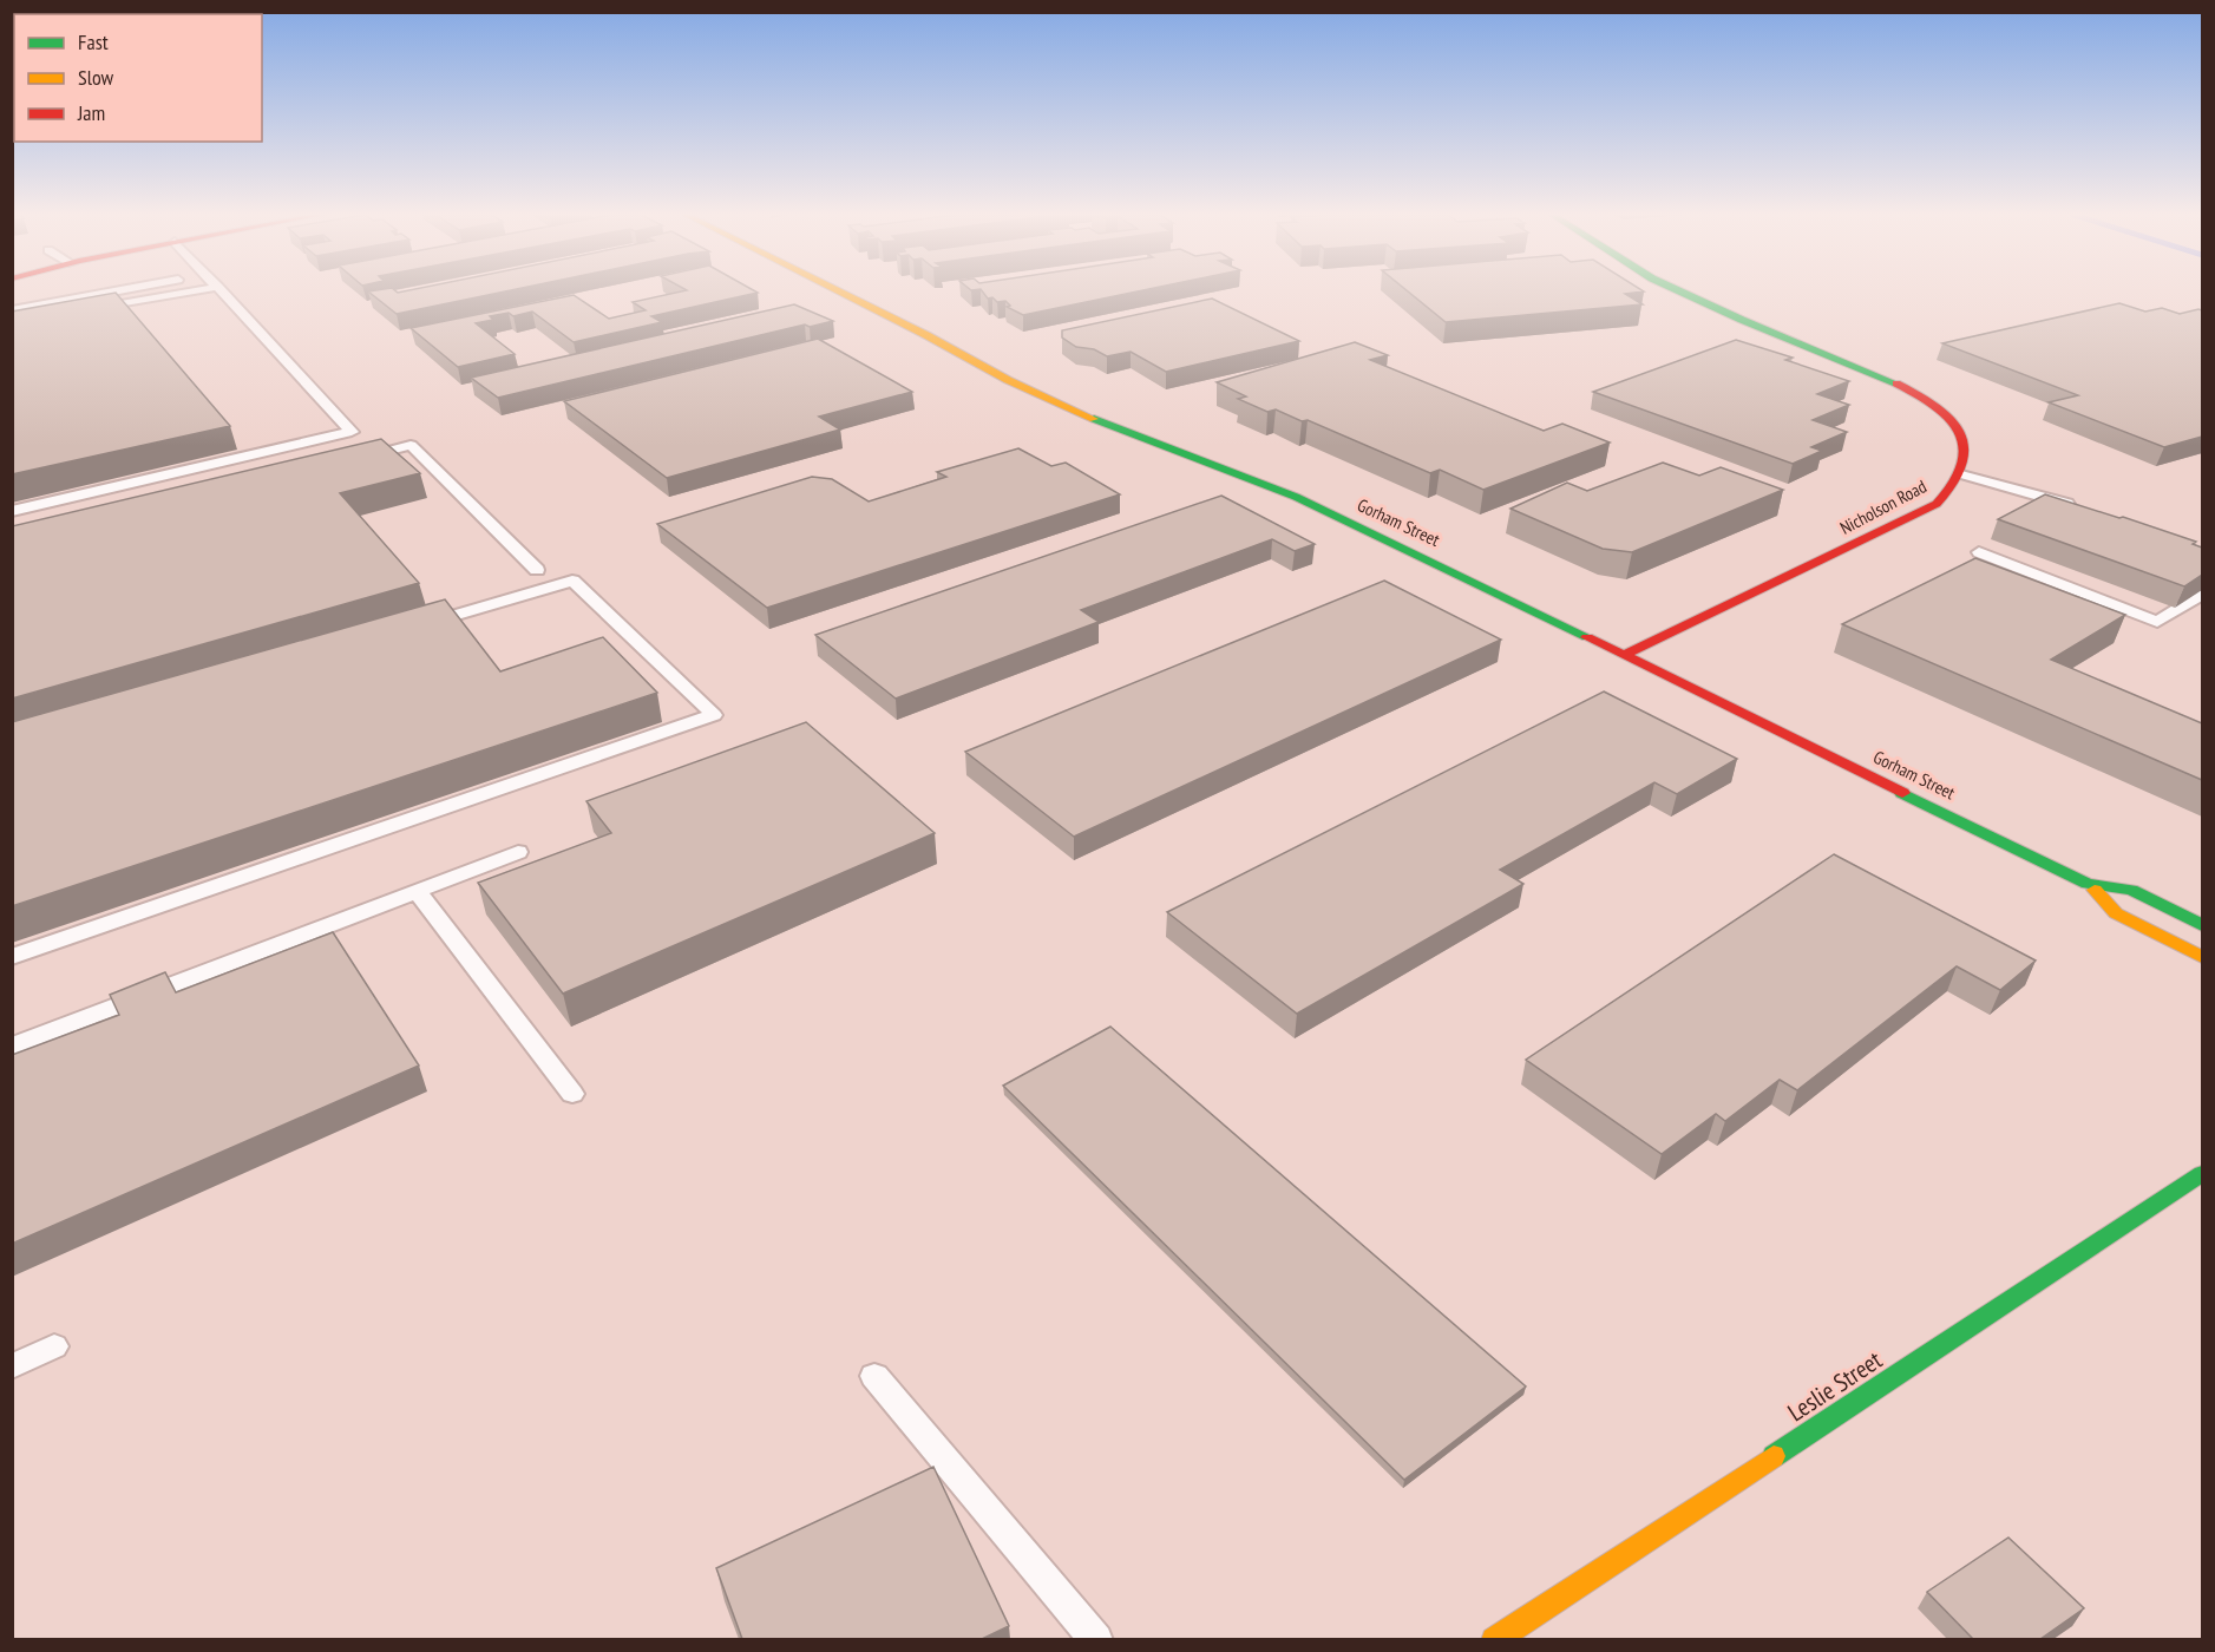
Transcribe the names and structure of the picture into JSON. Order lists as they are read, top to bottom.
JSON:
{
  "streets": {
    "street": ["Nicholson Road", "Gorham Street", "Leslie Street"]
  },
  "crossings": [
    ["Nicholson Road", "Gorham Street"]
  ],
  "legend": ["Fast", "Slow", "Jam"]
}
